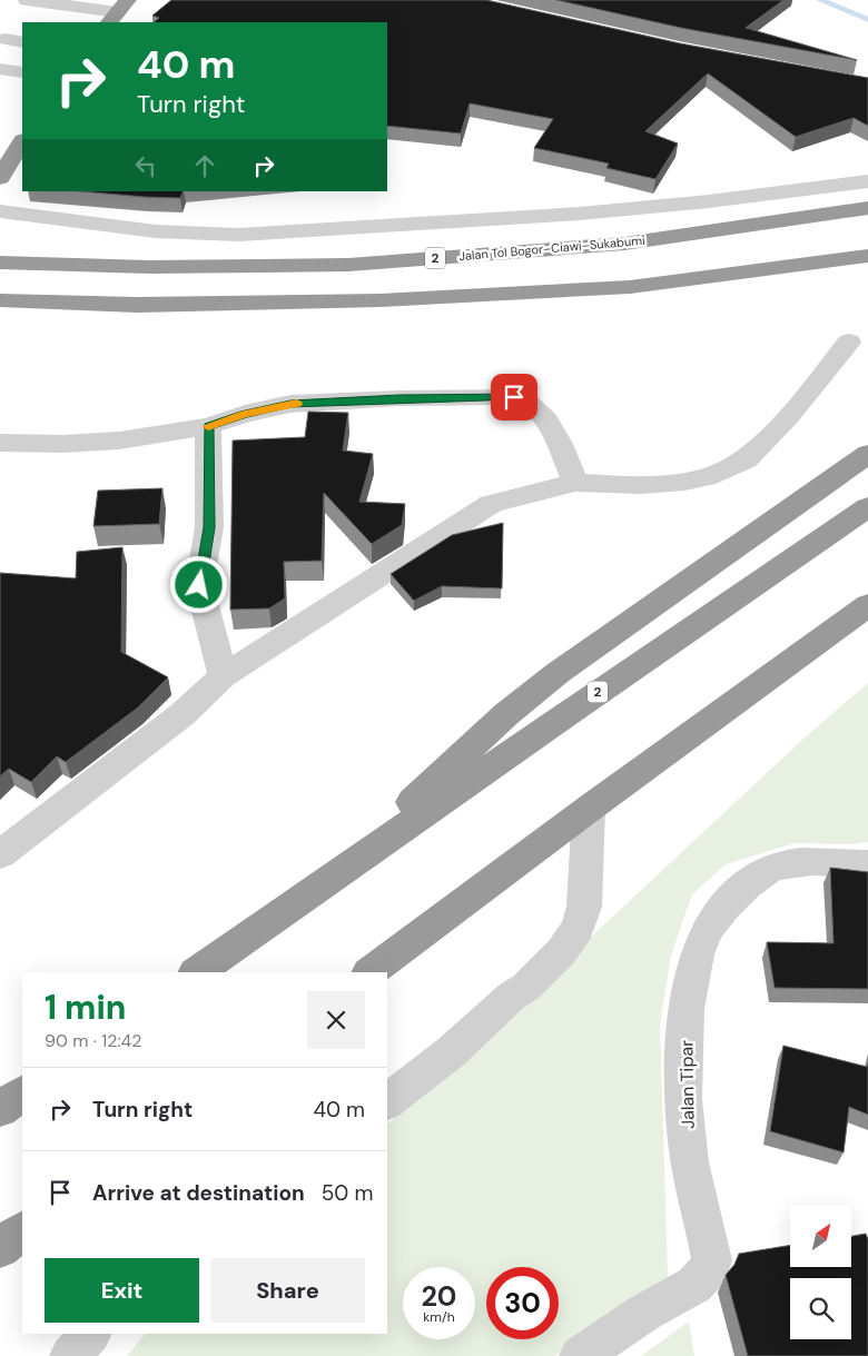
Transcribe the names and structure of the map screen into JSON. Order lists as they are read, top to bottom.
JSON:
{
  "streets": {
    "highway": ["Jalan Tol Bogor–Ciawi–Sukabumi", "2"],
    "street": ["Jalan Tipar"]
  },
  "north": "top right",
  "page": {
    "turn": ["40 m", "Turn right"],
    "heading": ["1 min", "90 m · 12:42"],
    "list": [
      {
        "name": "Turn right",
        "value": "40 m"
      },
      {
        "name": "Arrive at destination",
        "value": "50 m"
      }
    ],
    "buttons": ["Exit", "Share"],
    "speed": "20 km/h",
    "limit": "30"
  }
}
